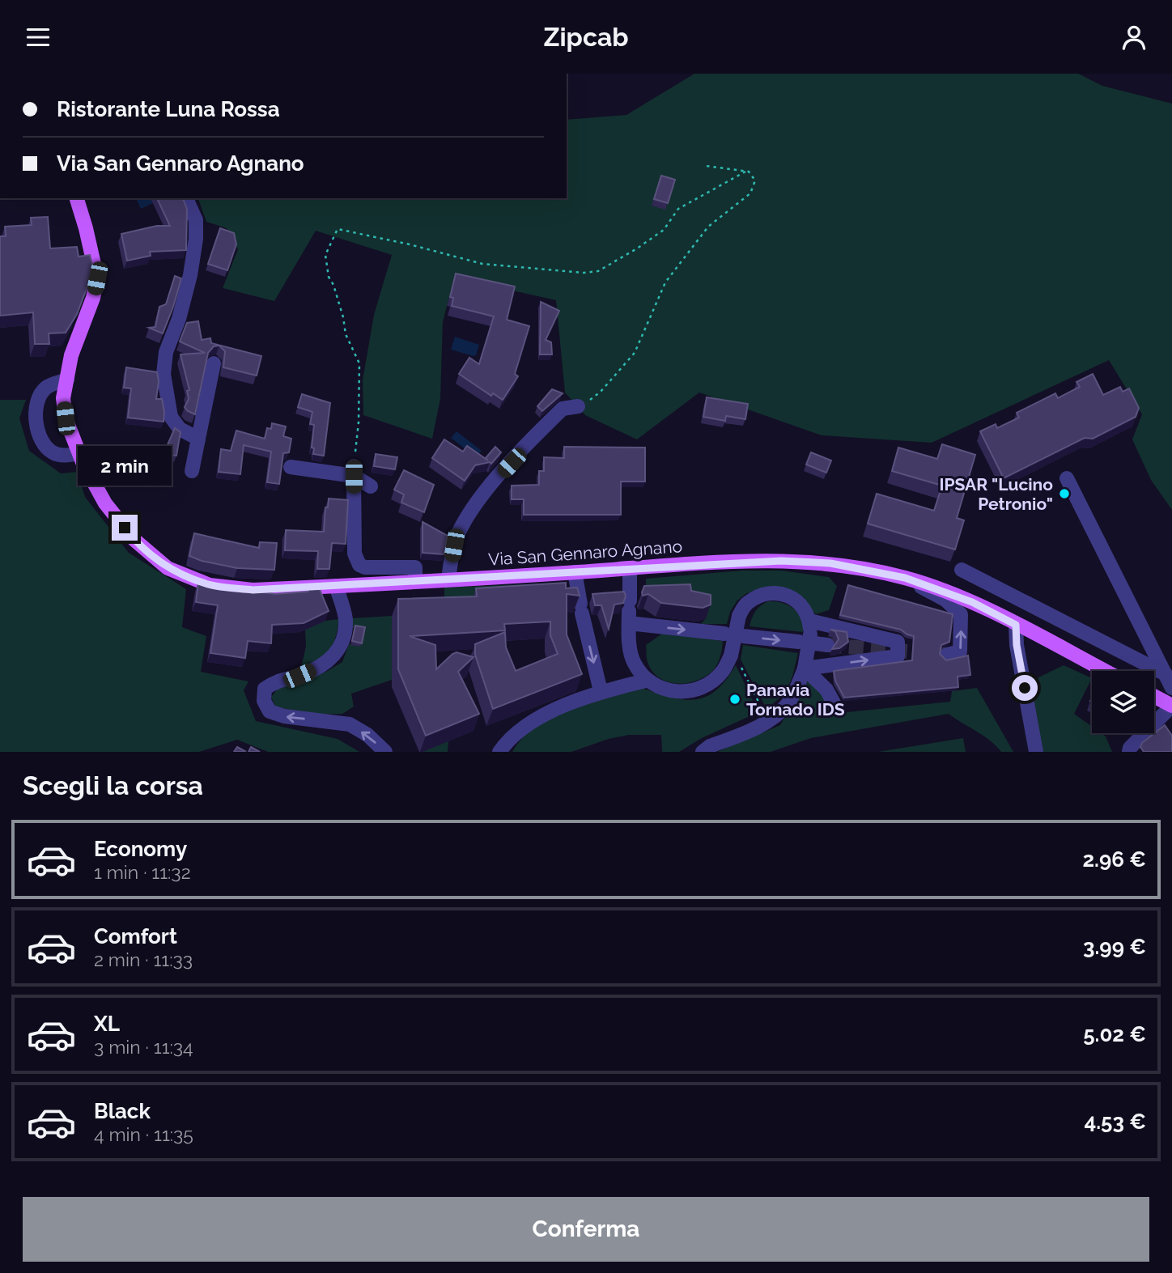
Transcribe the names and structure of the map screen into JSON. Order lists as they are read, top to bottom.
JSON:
{
  "streets": {
    "main road": ["Via San Gennaro Agnano"]
  },
  "places": ["IPSAR \"Lucino Petronio\"", "Panavia Tornado IDS"],
  "page": {
    "header": "Zipcab",
    "banner": ["Ristorante Luna Rossa", "Via San Gennaro Agnano"],
    "bubble": "2 min",
    "heading": "Scegli la corsa",
    "list": [
      {
        "name": "Economy",
        "note": "1 min · 11:32",
        "value": "2.96 €"
      },
      {
        "name": "Comfort",
        "note": "2 min · 11:33",
        "value": "3.99 €"
      },
      {
        "name": "XL",
        "note": "3 min · 11:34",
        "value": "5.02 €"
      },
      {
        "name": "Black",
        "note": "4 min · 11:35",
        "value": "4.53 €"
      }
    ],
    "buttons": "Conferma"
  }
}
